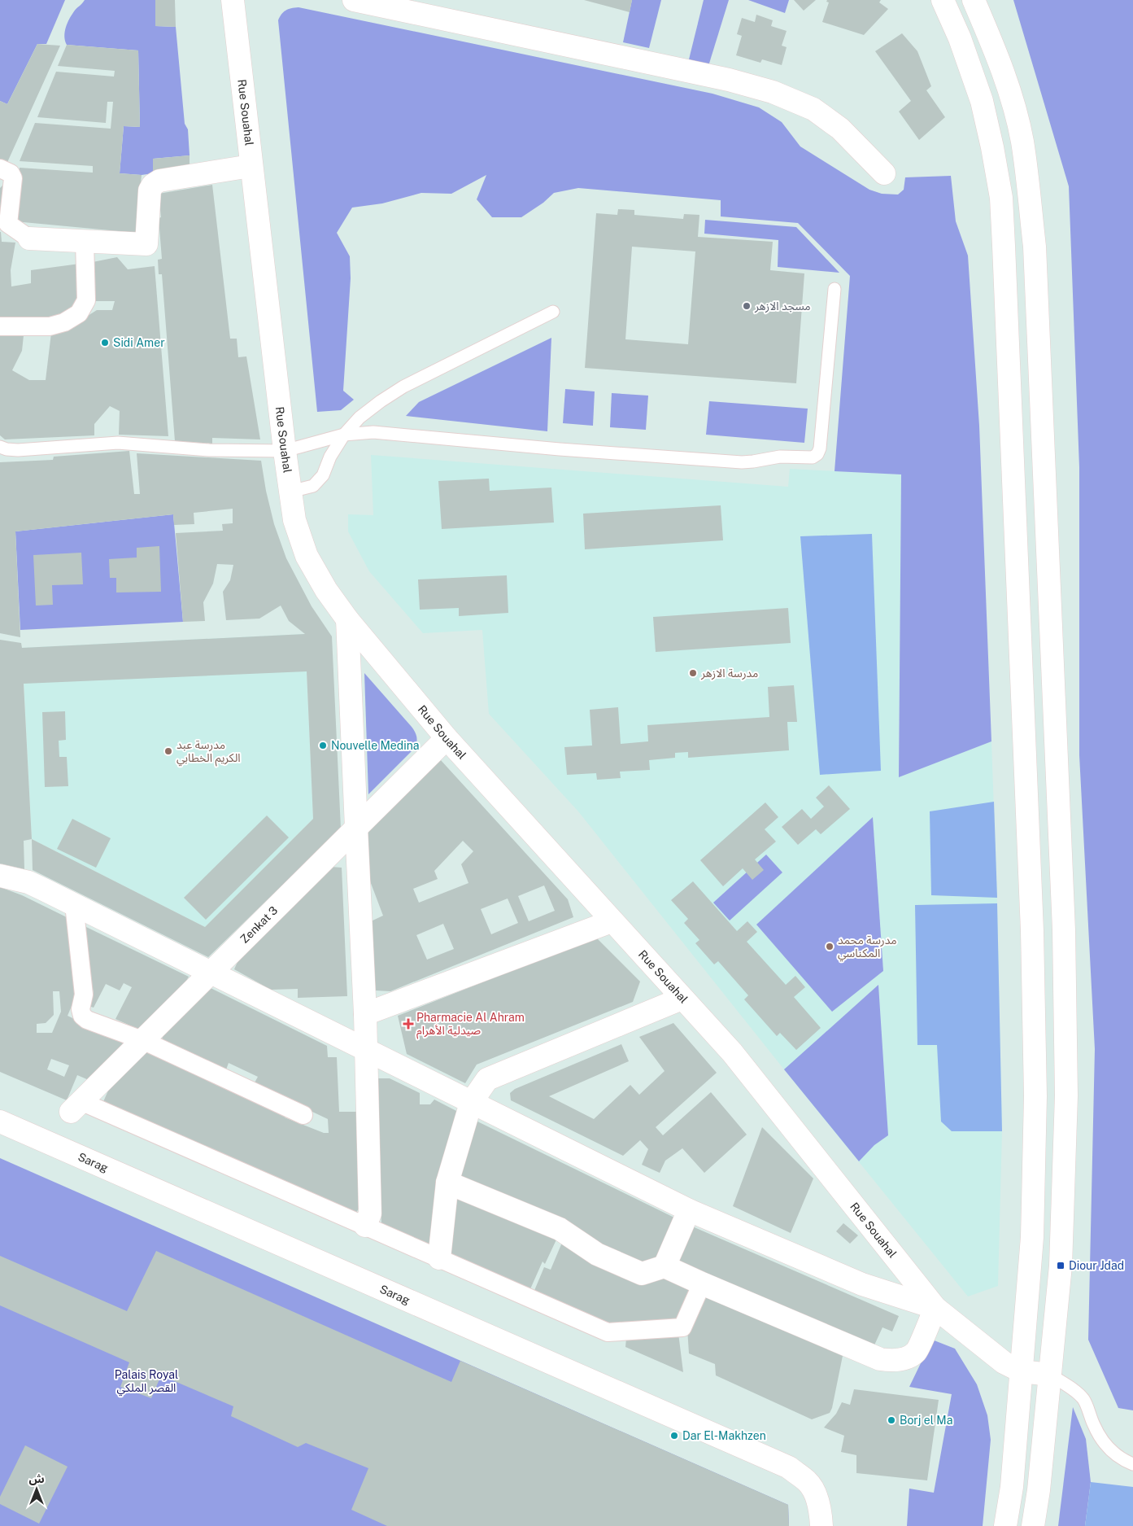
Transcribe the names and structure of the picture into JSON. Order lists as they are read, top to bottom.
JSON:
{
  "streets": {
    "street": ["Rue Souahal", "Zenkat 3", "Sarag"]
  },
  "crossings": [
    ["Rue Souahal", "Zenkat 3"]
  ],
  "parks": ["Palais Royal القصر الملكي"],
  "places": {
    "other": [
      "مسجد الازهر",
      "Sidi Amer",
      "مدرسة الازهر",
      "Nouvelle Medina",
      "مدرسة عبد الكريم الخطابي",
      "مدرسة محمد المكناسي",
      "Borj el Ma",
      "Dar El-Makhzen"
    ],
    "health": ["Pharmacie Al Ahram صيدلية الأهرام"],
    "transit": ["Diour Jdad"]
  },
  "north": "top"
}
